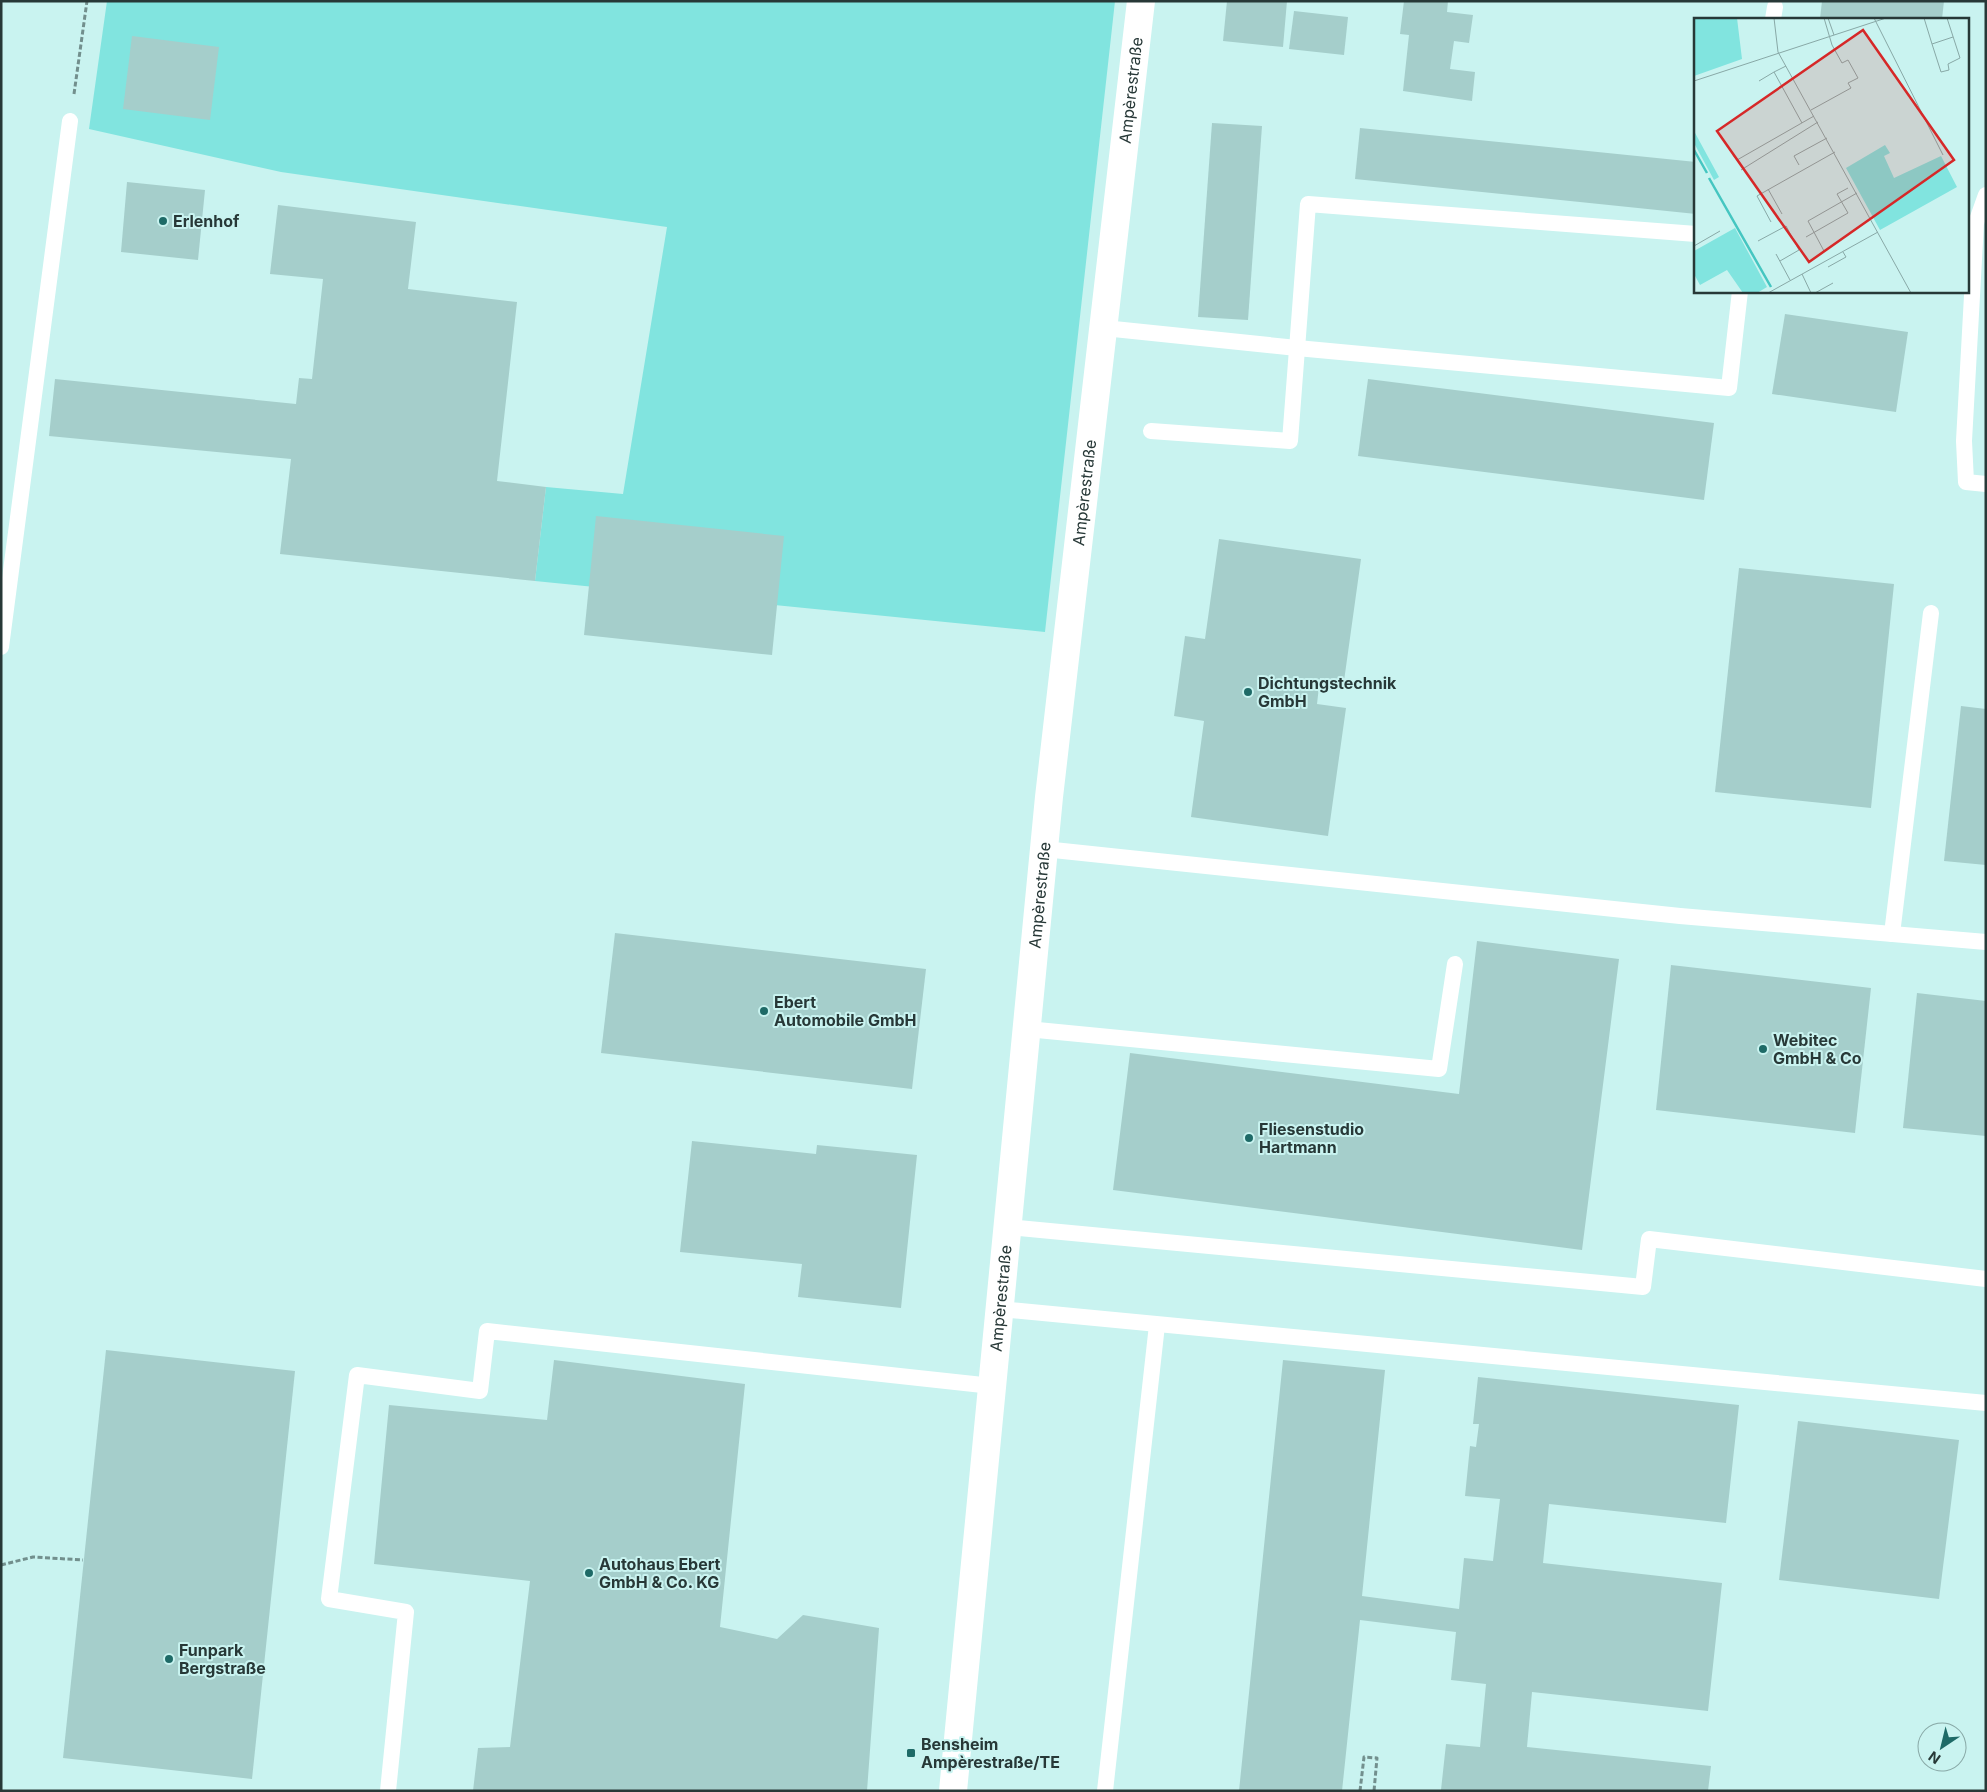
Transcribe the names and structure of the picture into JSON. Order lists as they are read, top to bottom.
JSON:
{
  "streets": {
    "street": ["Ampèrestraße"]
  },
  "places": {
    "other": [
      "Erlenhof",
      "Dichtungstechnik GmbH",
      "Ebert Automobile GmbH",
      "Webitec GmbH & Co",
      "Fliesenstudio Hartmann",
      "Autohaus Ebert GmbH & Co. KG",
      "Funpark Bergstraße"
    ],
    "transit": ["Bensheim Ampèrestraße/TE"]
  },
  "north": "bottom left"
}
